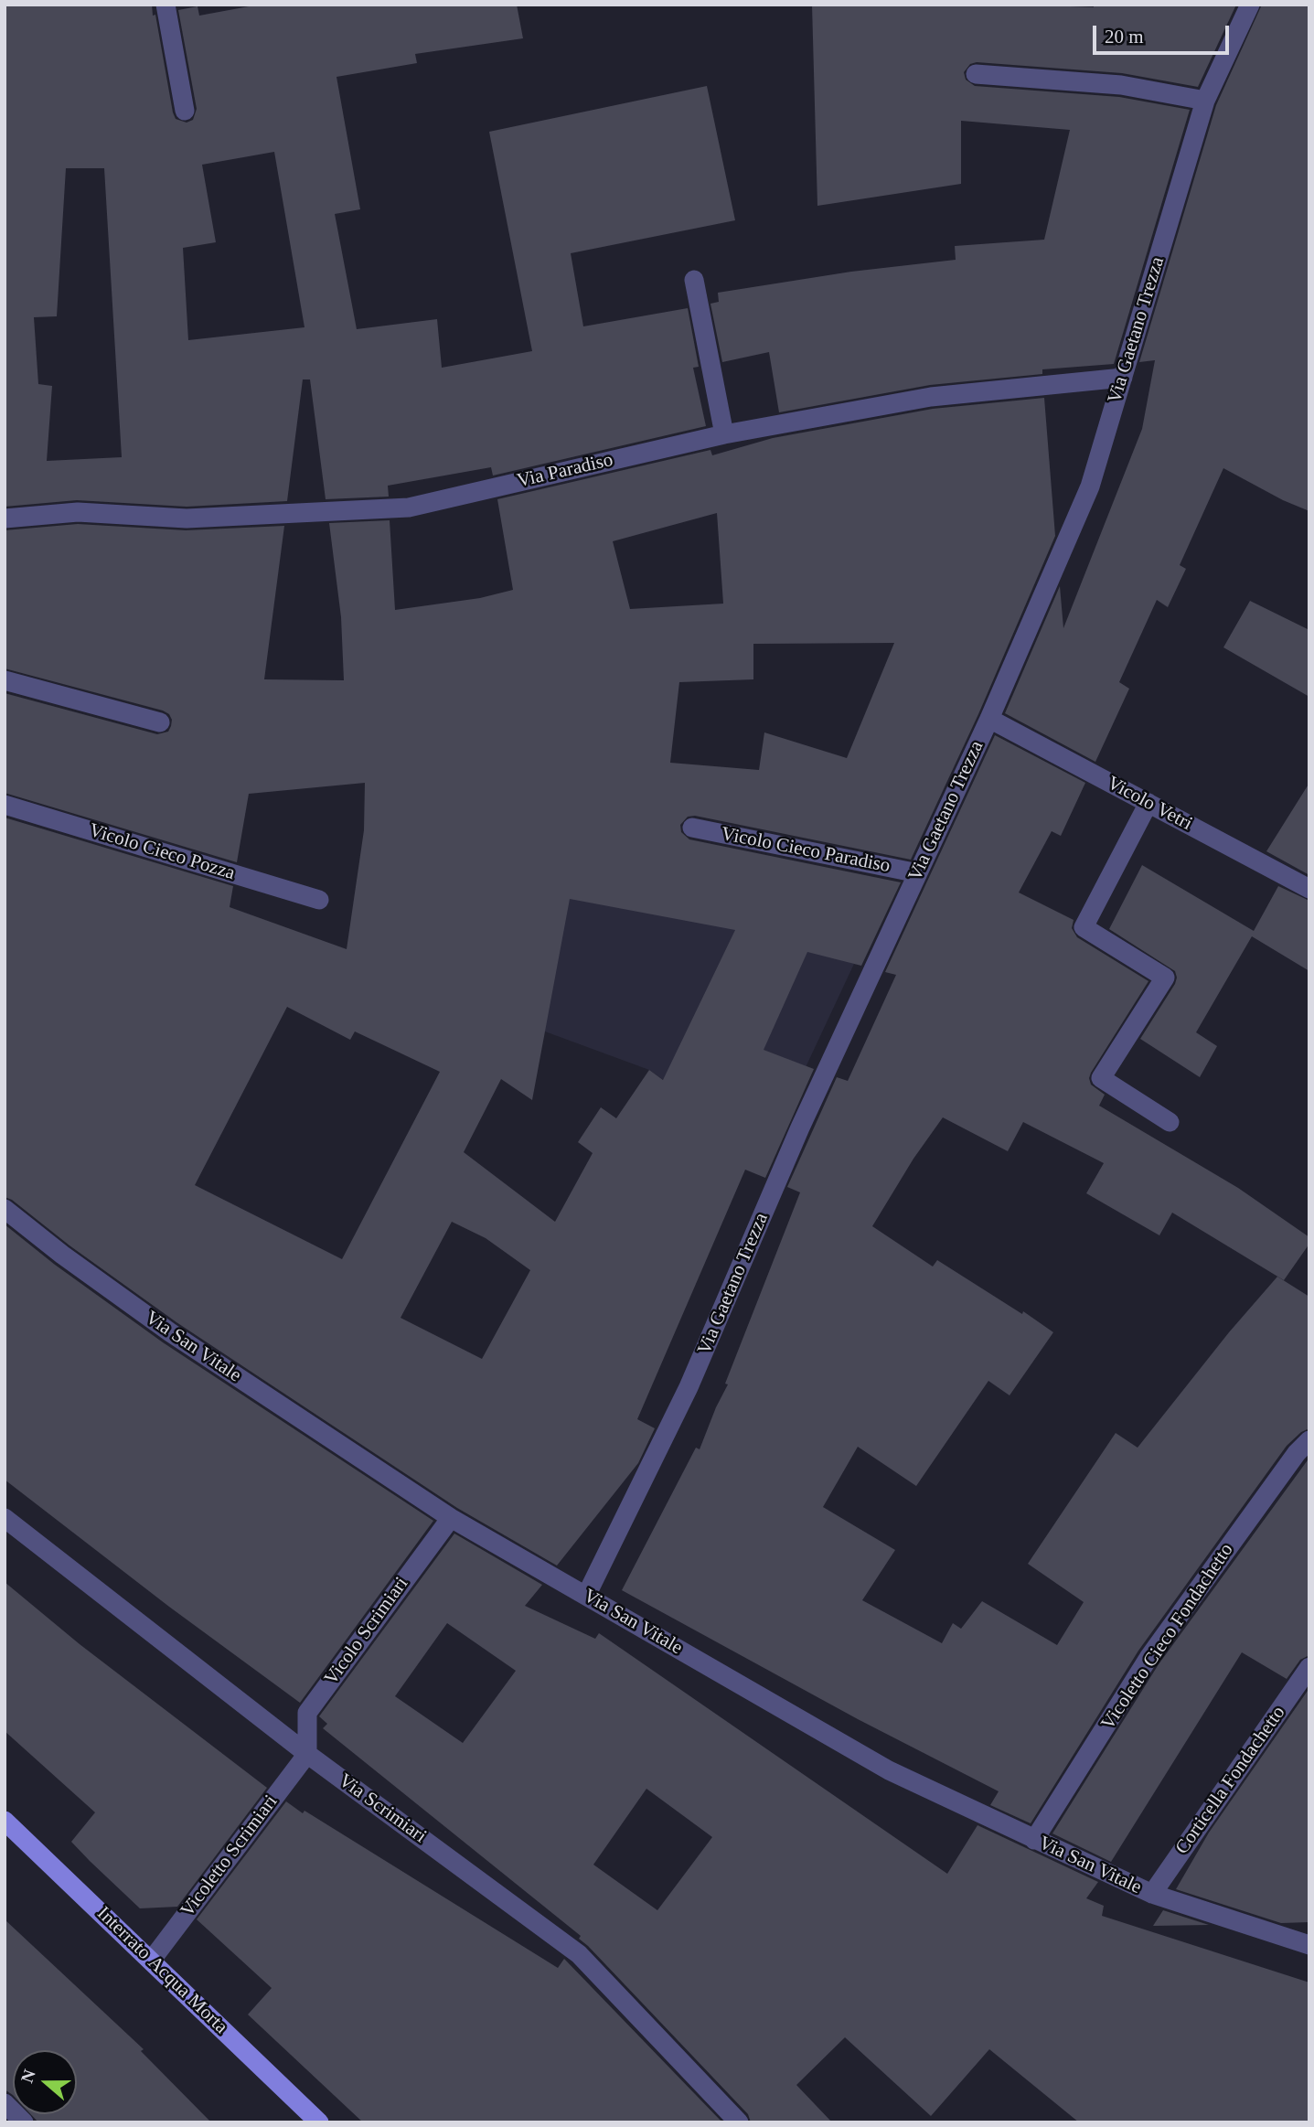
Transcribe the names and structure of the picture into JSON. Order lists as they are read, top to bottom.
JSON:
{
  "streets": {
    "main road": ["Interrato Acqua Morta"],
    "street": [
      "Via Gaetano Trezza",
      "Via Paradiso",
      "Vicolo Vetri",
      "Vicolo Cieco Paradiso",
      "Vicolo Cieco Pozza",
      "Via San Vitale",
      "Vicolo Scrimiari",
      "Vicoletto Cieco Fondachetto",
      "Corticella Fondachetto",
      "Via Scrimiari",
      "Vicoletto Scrimiari"
    ]
  },
  "crossings": [
    ["Via Gaetano Trezza", "Via Paradiso"],
    ["Via Gaetano Trezza", "Vicolo Vetri"],
    ["Via Gaetano Trezza", "Vicolo Cieco Paradiso"],
    ["Via Gaetano Trezza", "Via San Vitale"],
    ["Via San Vitale", "Vicolo Scrimiari"],
    ["Via San Vitale", "Vicoletto Cieco Fondachetto"],
    ["Via San Vitale", "Corticella Fondachetto"],
    ["Vicolo Scrimiari", "Via Scrimiari"],
    ["Vicolo Scrimiari", "Vicoletto Scrimiari"],
    ["Via Scrimiari", "Vicoletto Scrimiari"],
    ["Vicoletto Scrimiari", "Interrato Acqua Morta"]
  ],
  "scale_bar": "20 m",
  "north": "left"
}
